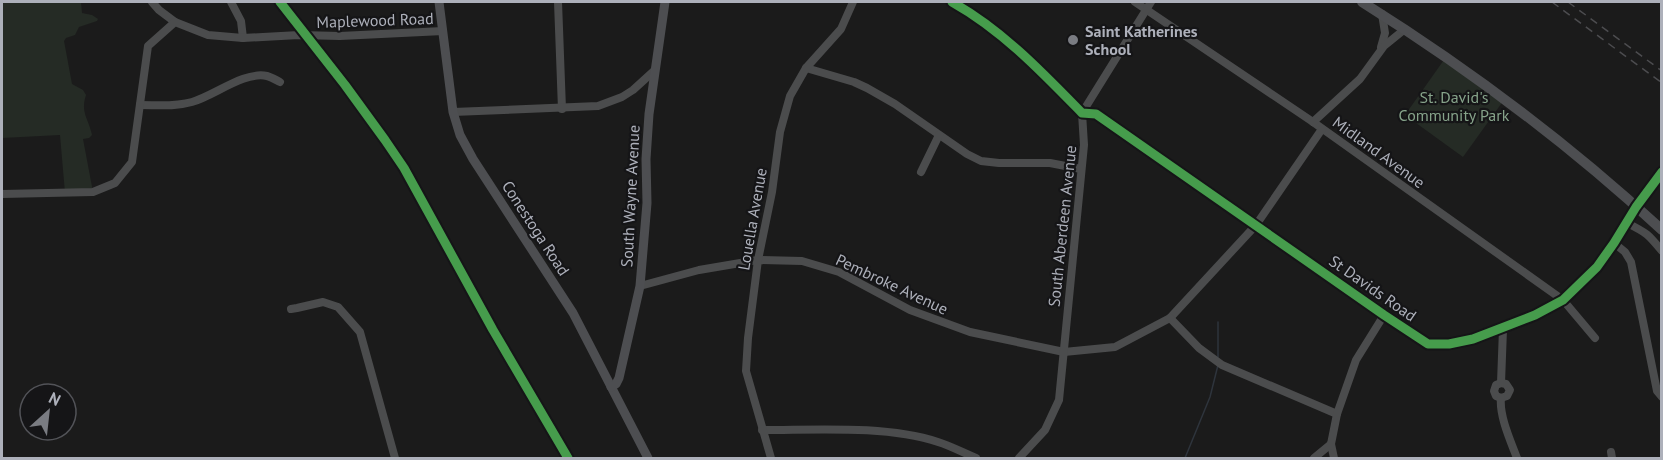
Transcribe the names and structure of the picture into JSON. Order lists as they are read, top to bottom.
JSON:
{
  "streets": {
    "main road": ["South Wayne Avenue", "Conestoga Road"],
    "street": [
      "Maplewood Road",
      "Midland Avenue",
      "Louella Avenue",
      "South Aberdeen Avenue",
      "Pembroke Avenue",
      "St Davids Road"
    ]
  },
  "crossings": [
    ["Maplewood Road", "Conestoga Road"],
    ["Midland Avenue", "Pembroke Avenue"],
    ["Midland Avenue", "St Davids Road"],
    ["South Wayne Avenue", "Conestoga Road"],
    ["South Wayne Avenue", "Pembroke Avenue"],
    ["Louella Avenue", "Pembroke Avenue"],
    ["South Aberdeen Avenue", "Pembroke Avenue"],
    ["South Aberdeen Avenue", "St Davids Road"],
    ["Pembroke Avenue", "St Davids Road"]
  ],
  "parks": ["St. David's Community Park"],
  "places": ["Saint Katherines School"],
  "north": "top right"
}
